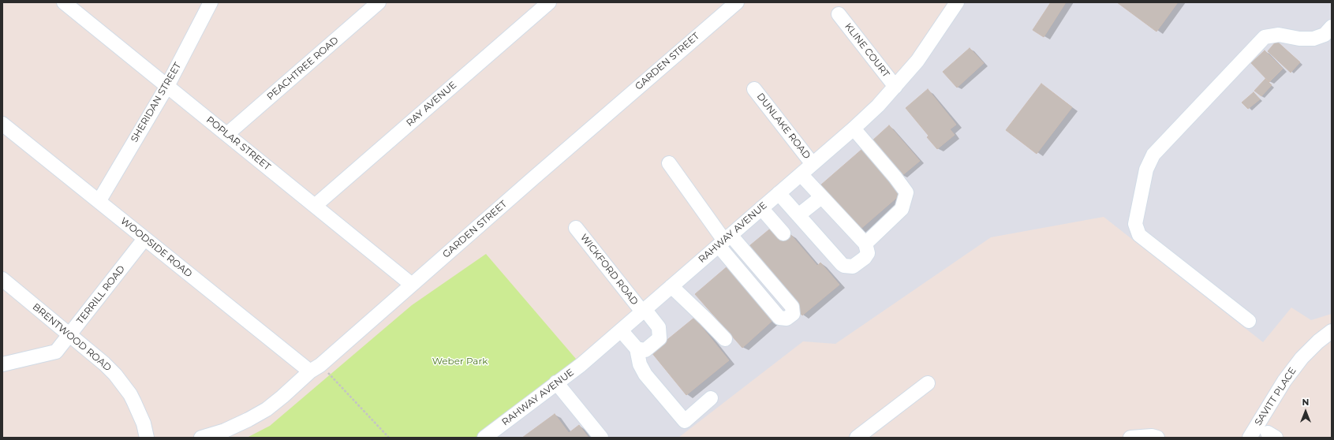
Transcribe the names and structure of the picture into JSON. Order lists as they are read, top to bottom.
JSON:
{
  "streets": {
    "street": [
      "KLINE COURT",
      "GARDEN STREET",
      "PEACHTREE ROAD",
      "SHERIDAN STREET",
      "RAY AVENUE",
      "DUNLAKE ROAD",
      "POPLAR STREET",
      "RAHWAY AVENUE",
      "WOODSIDE ROAD",
      "WICKFORD ROAD",
      "TERRILL ROAD",
      "BRENTWOOD ROAD",
      "SAVITT PLACE"
    ]
  },
  "crossings": [
    ["KLINE COURT", "RAHWAY AVENUE"],
    ["GARDEN STREET", "POPLAR STREET"],
    ["GARDEN STREET", "WOODSIDE ROAD"],
    ["PEACHTREE ROAD", "POPLAR STREET"],
    ["SHERIDAN STREET", "POPLAR STREET"],
    ["SHERIDAN STREET", "WOODSIDE ROAD"],
    ["RAY AVENUE", "POPLAR STREET"],
    ["DUNLAKE ROAD", "RAHWAY AVENUE"],
    ["RAHWAY AVENUE", "WICKFORD ROAD"],
    ["WOODSIDE ROAD", "TERRILL ROAD"],
    ["TERRILL ROAD", "BRENTWOOD ROAD"]
  ],
  "parks": ["Weber Park"],
  "north": "top"
}
